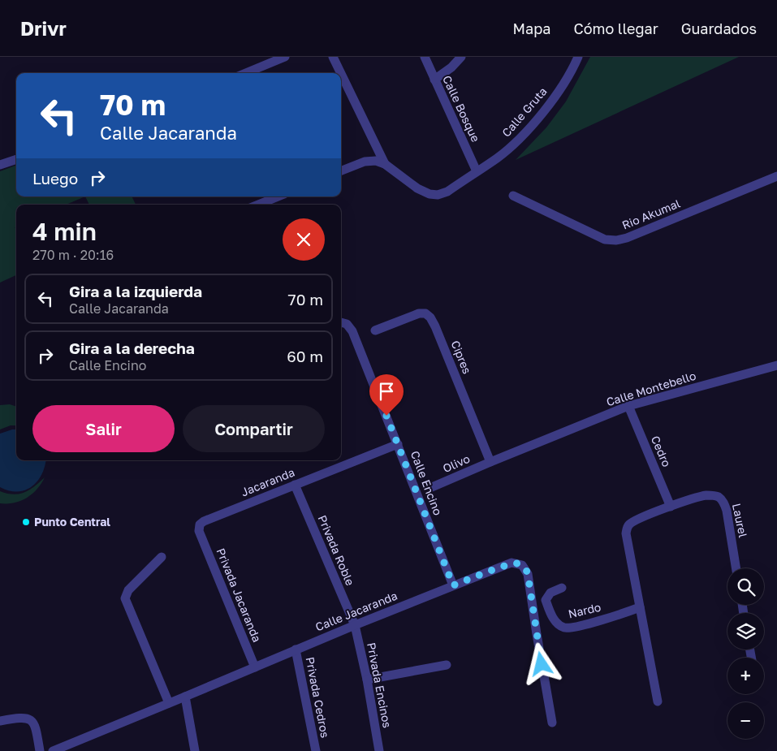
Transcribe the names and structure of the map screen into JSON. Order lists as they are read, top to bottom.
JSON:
{
  "streets": {
    "street": [
      "Calle Bosque",
      "Calle Gruta",
      "Rio Akumal",
      "Cipres",
      "Calle Montebello",
      "Cedro",
      "Olivo",
      "Jacaranda",
      "Calle Encino",
      "Laurel",
      "Privada Roble",
      "Privada Jacaranda",
      "Nardo",
      "Calle Jacaranda",
      "Privada Encinos",
      "Privada Cedros"
    ]
  },
  "crossings": [
    ["Calle Bosque", "Calle Gruta"],
    ["Cipres", "Calle Montebello"],
    ["Cipres", "Olivo"],
    ["Calle Montebello", "Cedro"],
    ["Calle Montebello", "Olivo"],
    ["Cedro", "Laurel"],
    ["Jacaranda", "Calle Encino"],
    ["Jacaranda", "Privada Roble"],
    ["Jacaranda", "Privada Jacaranda"],
    ["Calle Encino", "Calle Jacaranda"],
    ["Privada Roble", "Calle Jacaranda"],
    ["Privada Roble", "Privada Encinos"],
    ["Privada Jacaranda", "Calle Jacaranda"],
    ["Calle Jacaranda", "Privada Encinos"],
    ["Calle Jacaranda", "Privada Cedros"]
  ],
  "places": ["Punto Central"],
  "page": {
    "header": "Drivr",
    "nav": ["Mapa", "Cómo llegar", "Guardados"],
    "turn": ["70 m", "Calle Jacaranda"],
    "then": "Luego",
    "heading": ["4 min", "270 m · 20:16"],
    "list": [
      {
        "name": "Gira a la izquierda",
        "note": "Calle Jacaranda",
        "value": "70 m"
      },
      {
        "name": "Gira a la derecha",
        "note": "Calle Encino",
        "value": "60 m"
      }
    ],
    "buttons": ["Salir", "Compartir"],
    "map_buttons": ["+", "−"]
  }
}
